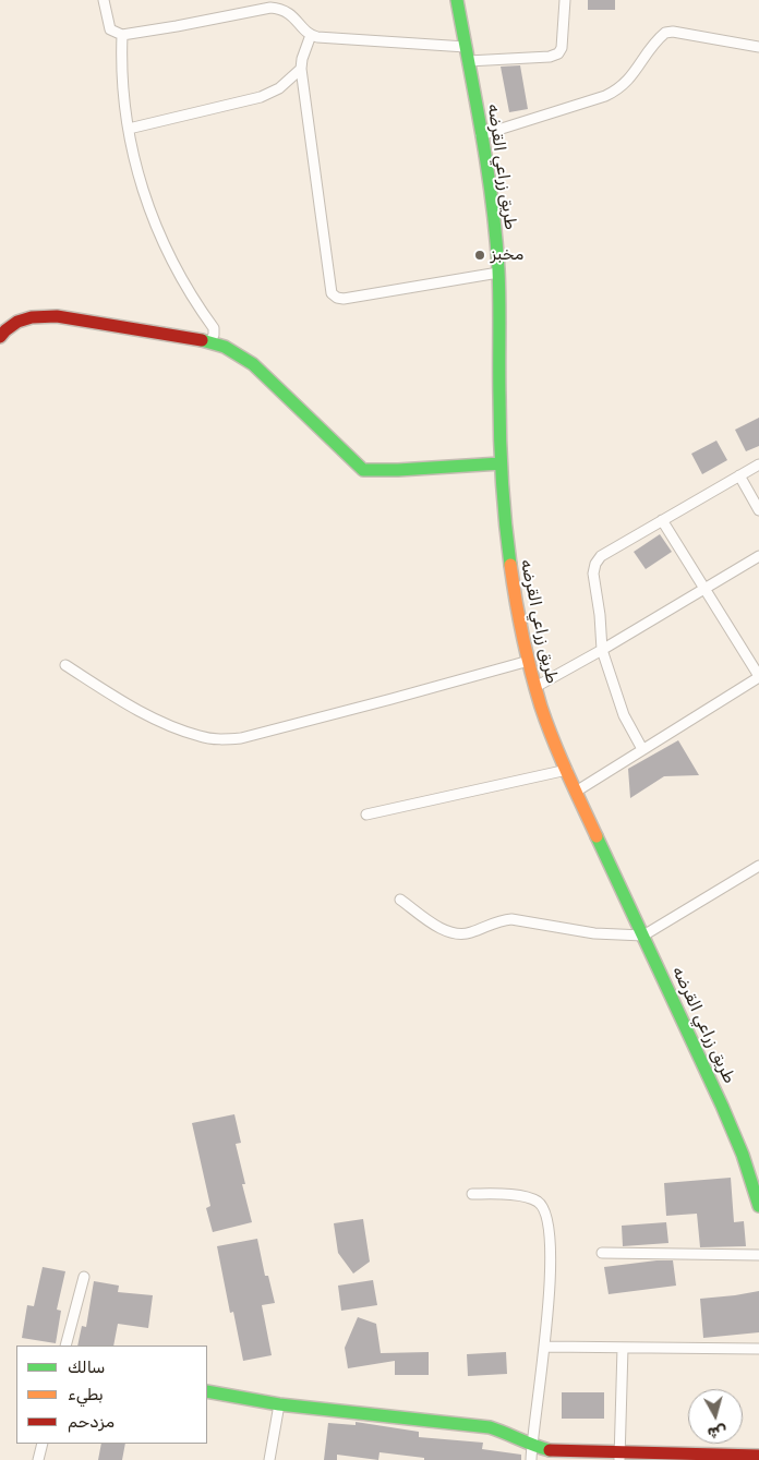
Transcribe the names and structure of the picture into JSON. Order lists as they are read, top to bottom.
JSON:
{
  "streets": {
    "main road": ["طريق زراعي القرضه"]
  },
  "places": ["مخبز"],
  "legend": ["سالك", "بطيء", "مزدحم"],
  "north": "bottom"
}
